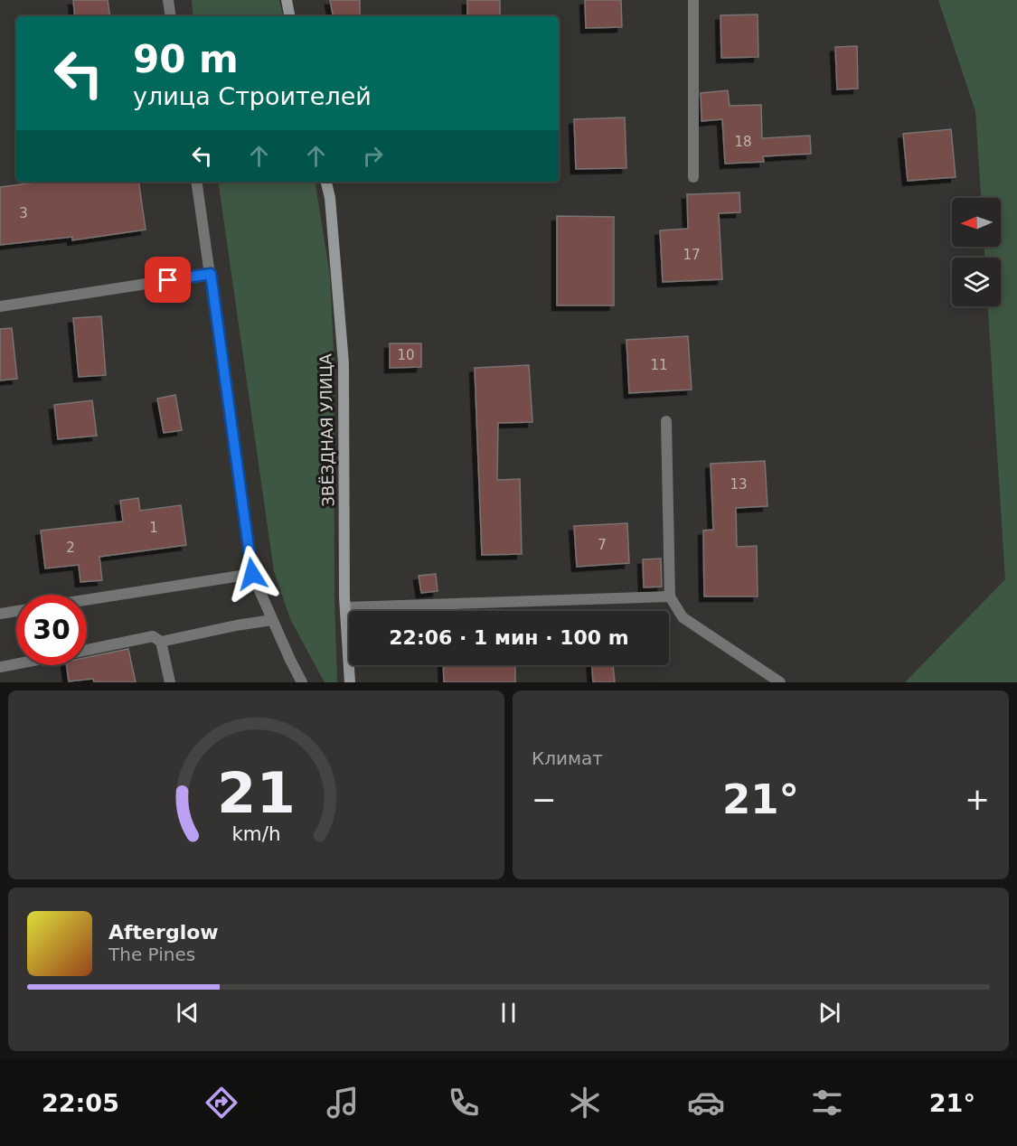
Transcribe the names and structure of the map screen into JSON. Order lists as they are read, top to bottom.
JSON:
{
  "streets": {
    "street": ["ЗВЁЗДНАЯ УЛИЦА"]
  },
  "house_numbers": [
    "18",
    "3",
    "17",
    "10",
    "11",
    "13",
    "1",
    "7",
    "2"
  ],
  "north": "left",
  "page": {
    "turn": ["90 m", "улица Строителей"],
    "limit": "30",
    "trip": "22:06 · 1 мин · 100 m",
    "tile": "Климат",
    "heat": ["−", "21°", "+"],
    "song": ["Afterglow", "The Pines"],
    "tabs": ["22:05", "21°"],
    "gauge": ["21", "km/h"]
  }
}
